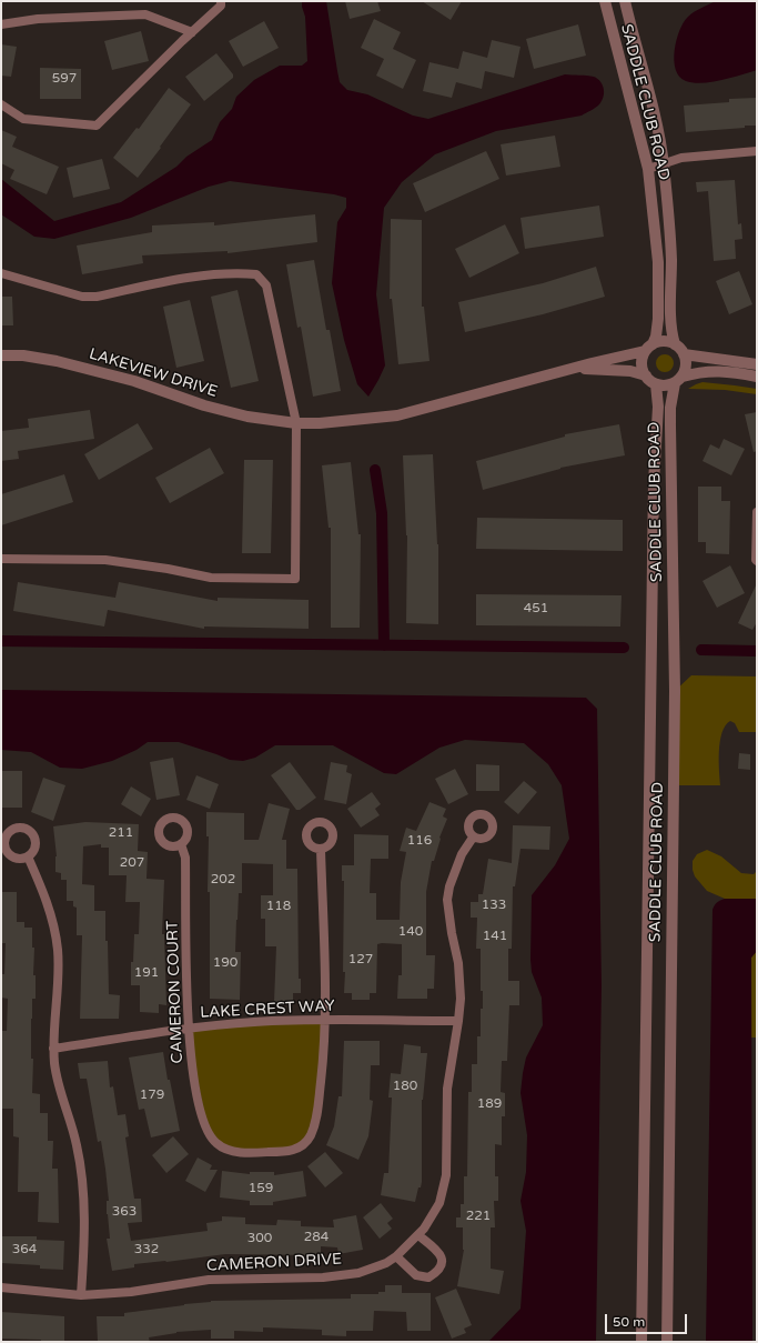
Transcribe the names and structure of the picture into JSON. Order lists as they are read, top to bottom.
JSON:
{
  "streets": {
    "street": [
      "SADDLE CLUB ROAD",
      "LAKEVIEW DRIVE",
      "CAMERON COURT",
      "LAKE CREST WAY",
      "CAMERON DRIVE"
    ]
  },
  "crossings": [
    ["SADDLE CLUB ROAD", "LAKEVIEW DRIVE"],
    ["CAMERON COURT", "LAKE CREST WAY"],
    ["LAKE CREST WAY", "CAMERON DRIVE"]
  ],
  "house_numbers": [
    "597",
    "451",
    "211",
    "116",
    "207",
    "202",
    "133",
    "118",
    "140",
    "141",
    "127",
    "190",
    "191",
    "180",
    "179",
    "189",
    "159",
    "363",
    "221",
    "284",
    "300",
    "364",
    "332"
  ],
  "scale_bar": "50 m"
}
